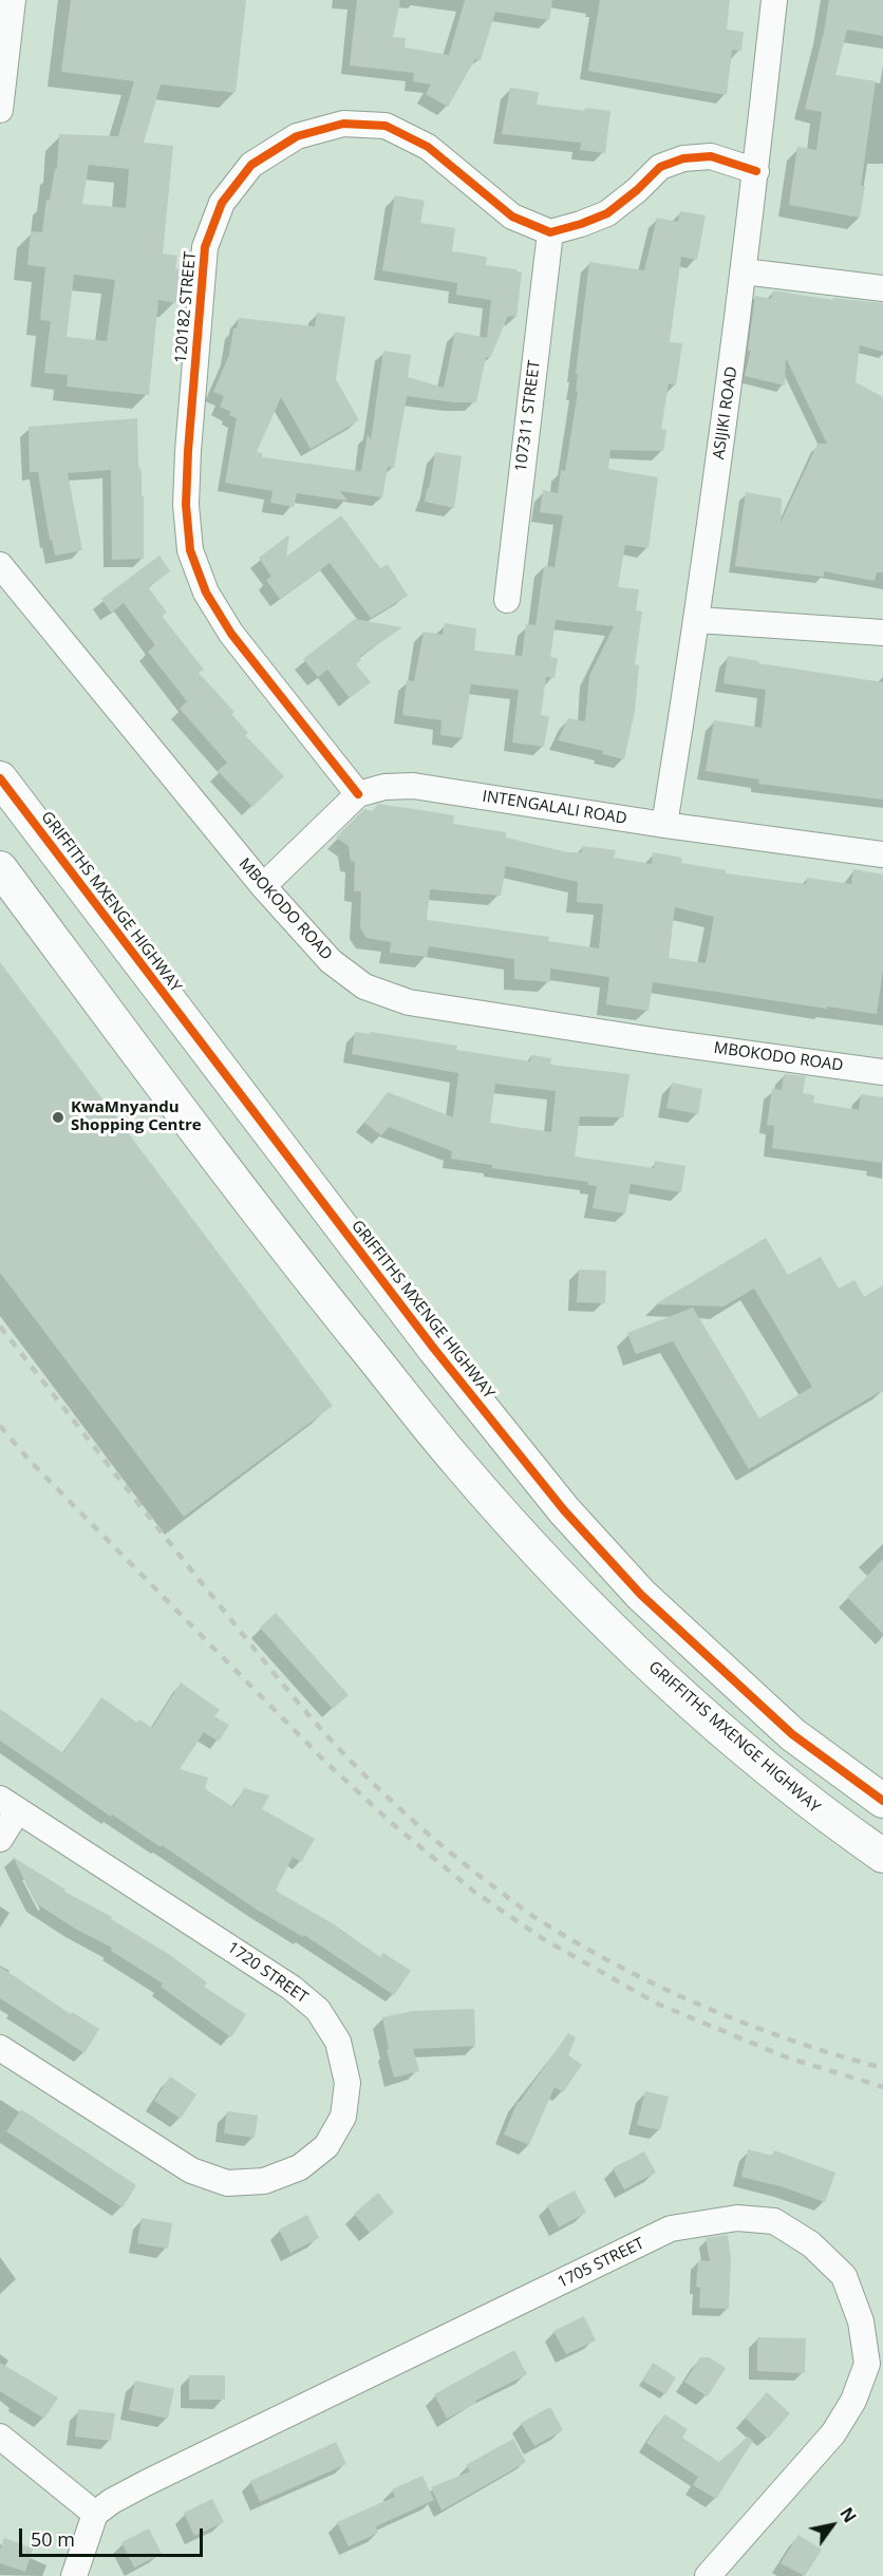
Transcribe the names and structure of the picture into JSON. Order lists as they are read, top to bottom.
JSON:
{
  "streets": {
    "street": [
      "120182 STREET",
      "ASIJIKI ROAD",
      "107311 STREET",
      "INTENGALALI ROAD",
      "GRIFFITHS MXENGE HIGHWAY",
      "MBOKODO ROAD",
      "1720 STREET",
      "1705 STREET"
    ]
  },
  "crossings": [
    ["120182 STREET", "107311 STREET"],
    ["120182 STREET", "INTENGALALI ROAD"],
    ["ASIJIKI ROAD", "INTENGALALI ROAD"],
    ["INTENGALALI ROAD", "MBOKODO ROAD"]
  ],
  "places": ["KwaMnyandu Shopping Centre"],
  "scale_bar": "50 m",
  "north": "top right"
}
